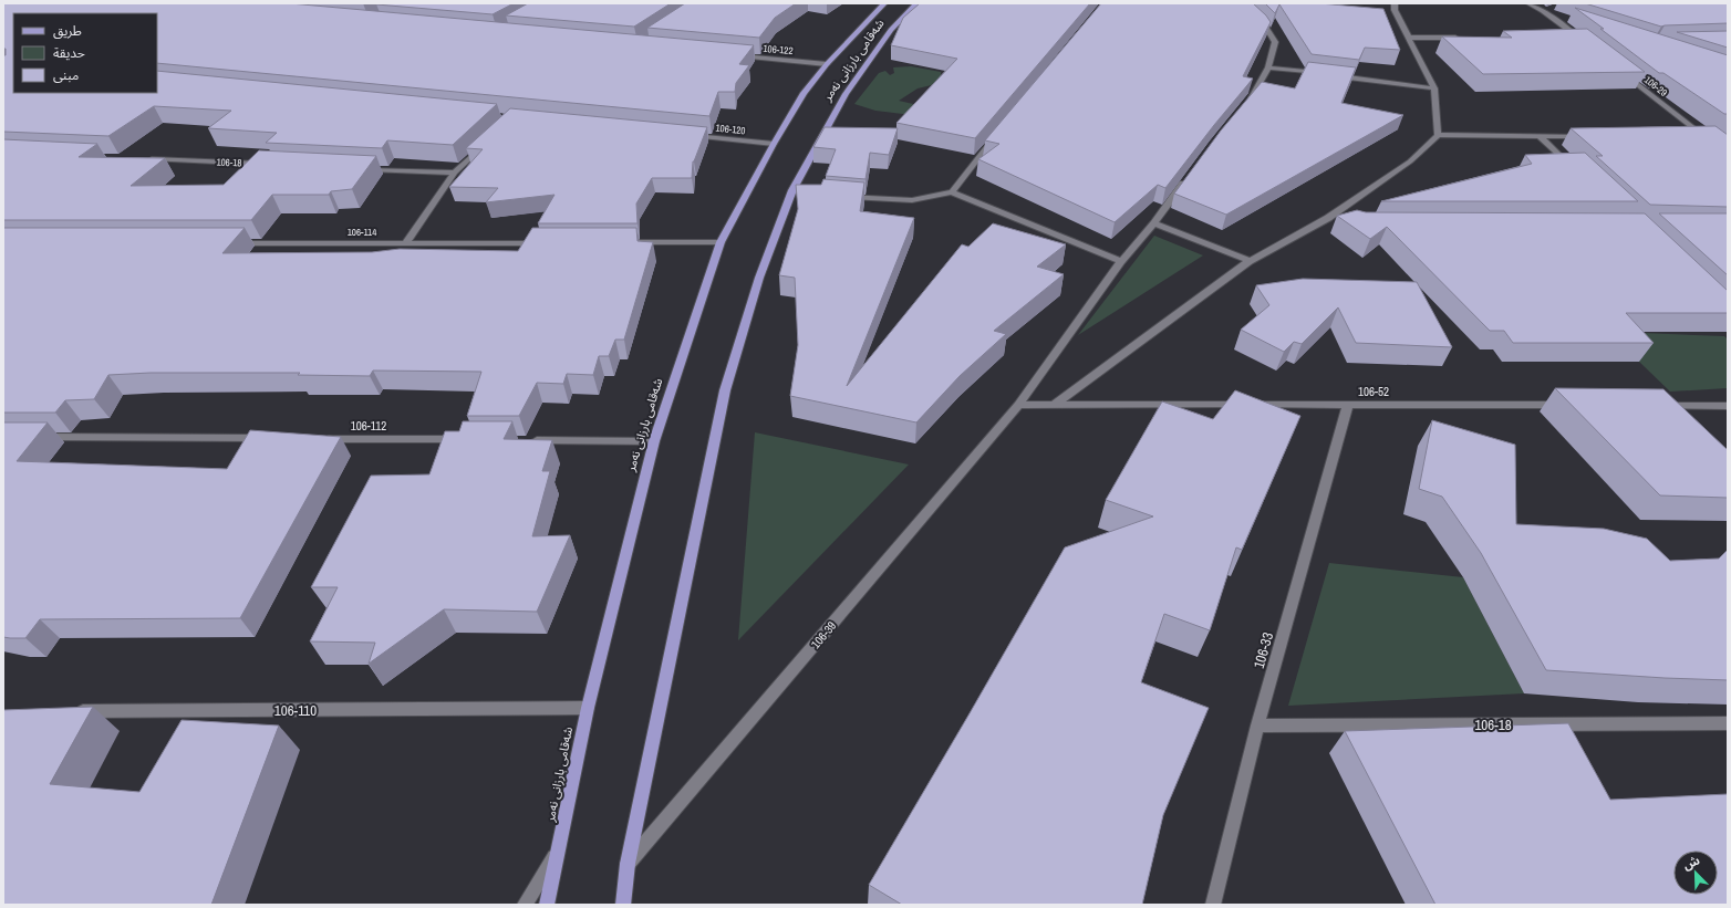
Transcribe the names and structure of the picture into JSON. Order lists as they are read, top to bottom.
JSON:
{
  "streets": {
    "main road": ["شەقامی بارزانی نەمر"],
    "street": [
      "106-122",
      "106-29",
      "106-120",
      "106-18",
      "106-114",
      "106-52",
      "106-112",
      "106-39",
      "106-33",
      "106-110"
    ]
  },
  "crossings": [
    ["106-122", "شەقامی بارزانی نەمر"],
    ["شەقامی بارزانی نەمر", "106-120"],
    ["شەقامی بارزانی نەمر", "106-39"],
    ["شەقامی بارزانی نەمر", "106-110"],
    ["106-18", "106-33"],
    ["106-52", "106-39"],
    ["106-52", "106-33"]
  ],
  "legend": ["طريق", "حديقة", "مبنى"],
  "north": "top left"
}
